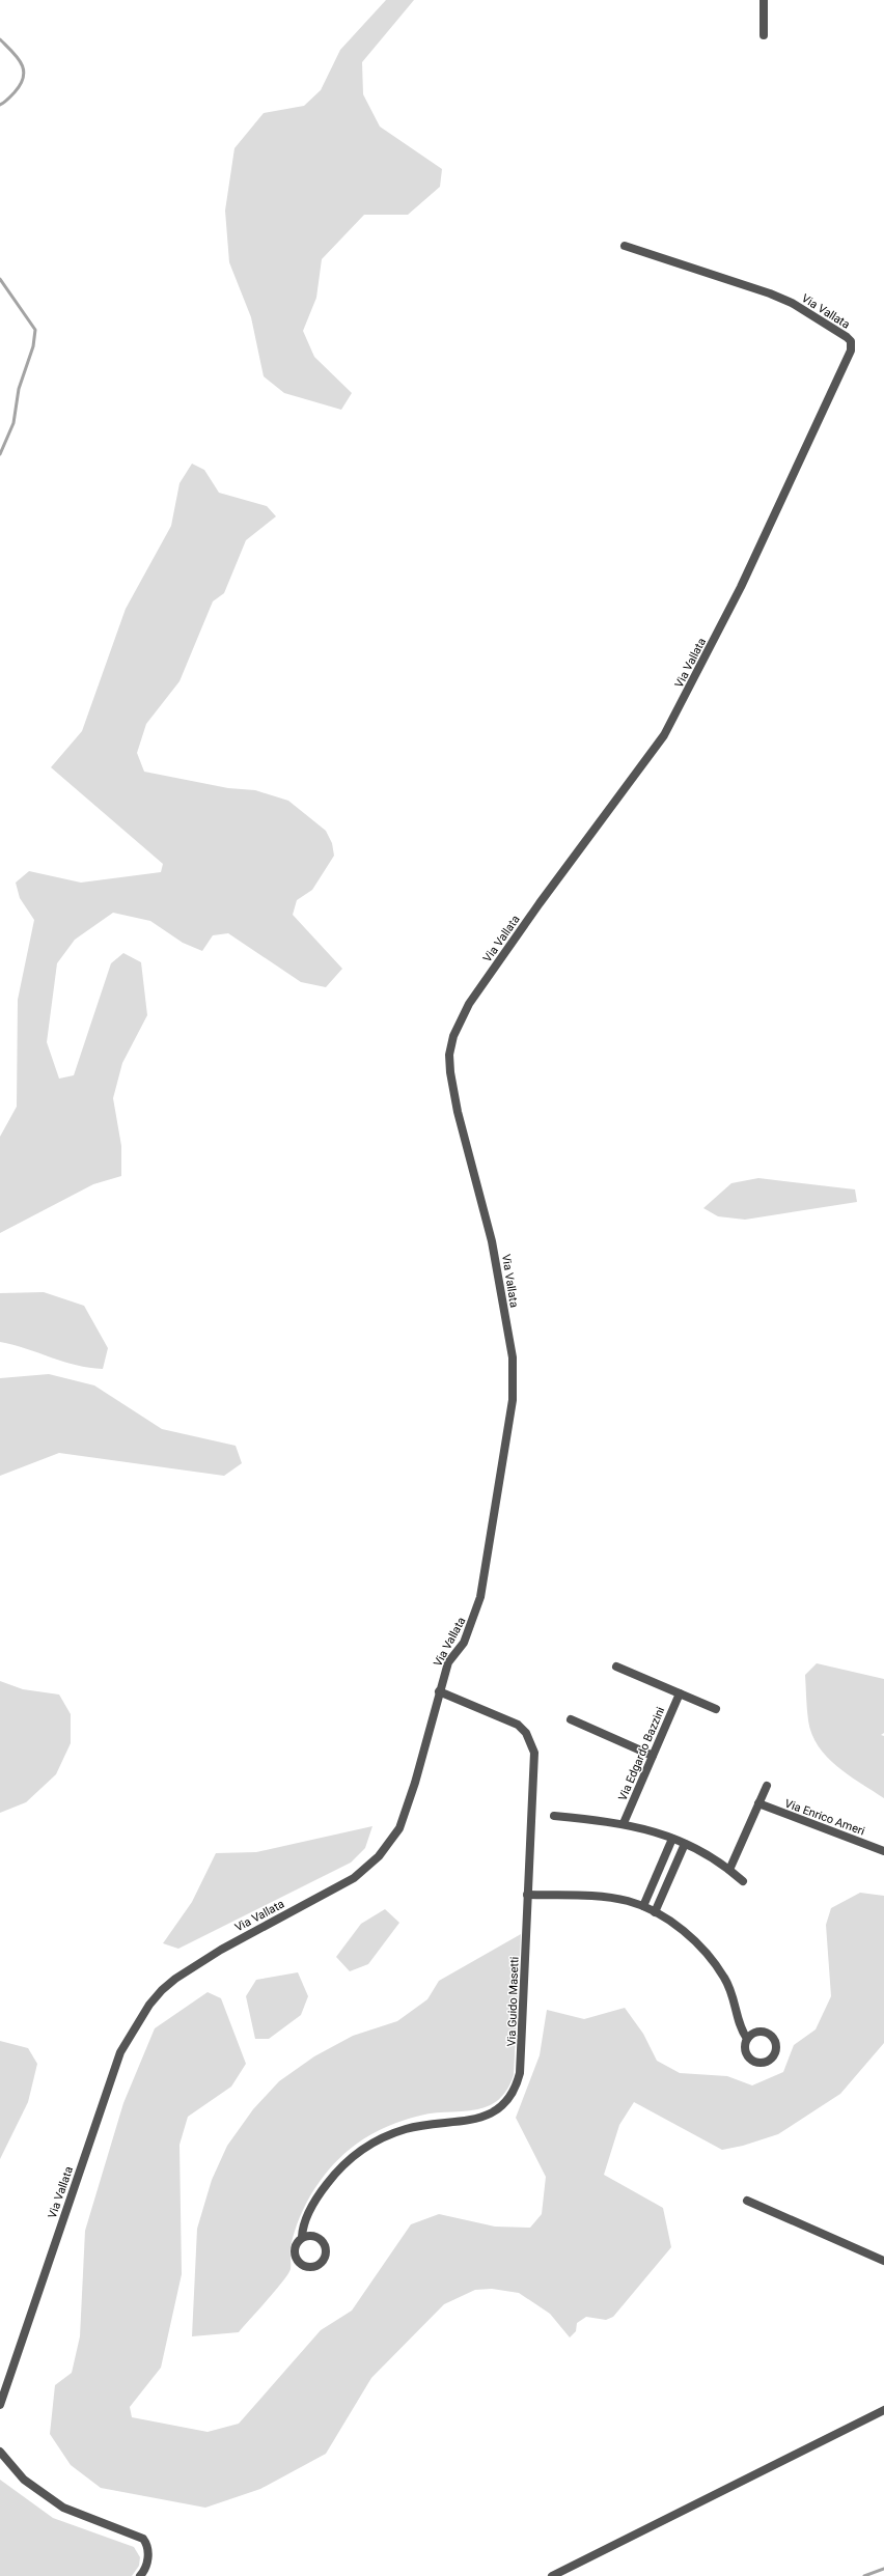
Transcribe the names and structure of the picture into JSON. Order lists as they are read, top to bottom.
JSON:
{
  "streets": {
    "street": [
      "Via Vallata",
      "Via Edgardo Bazzini",
      "Via Enrico Ameri",
      "Via Guido Masetti"
    ]
  },
  "crossings": [
    ["Via Vallata", "Via Guido Masetti"]
  ]
}
